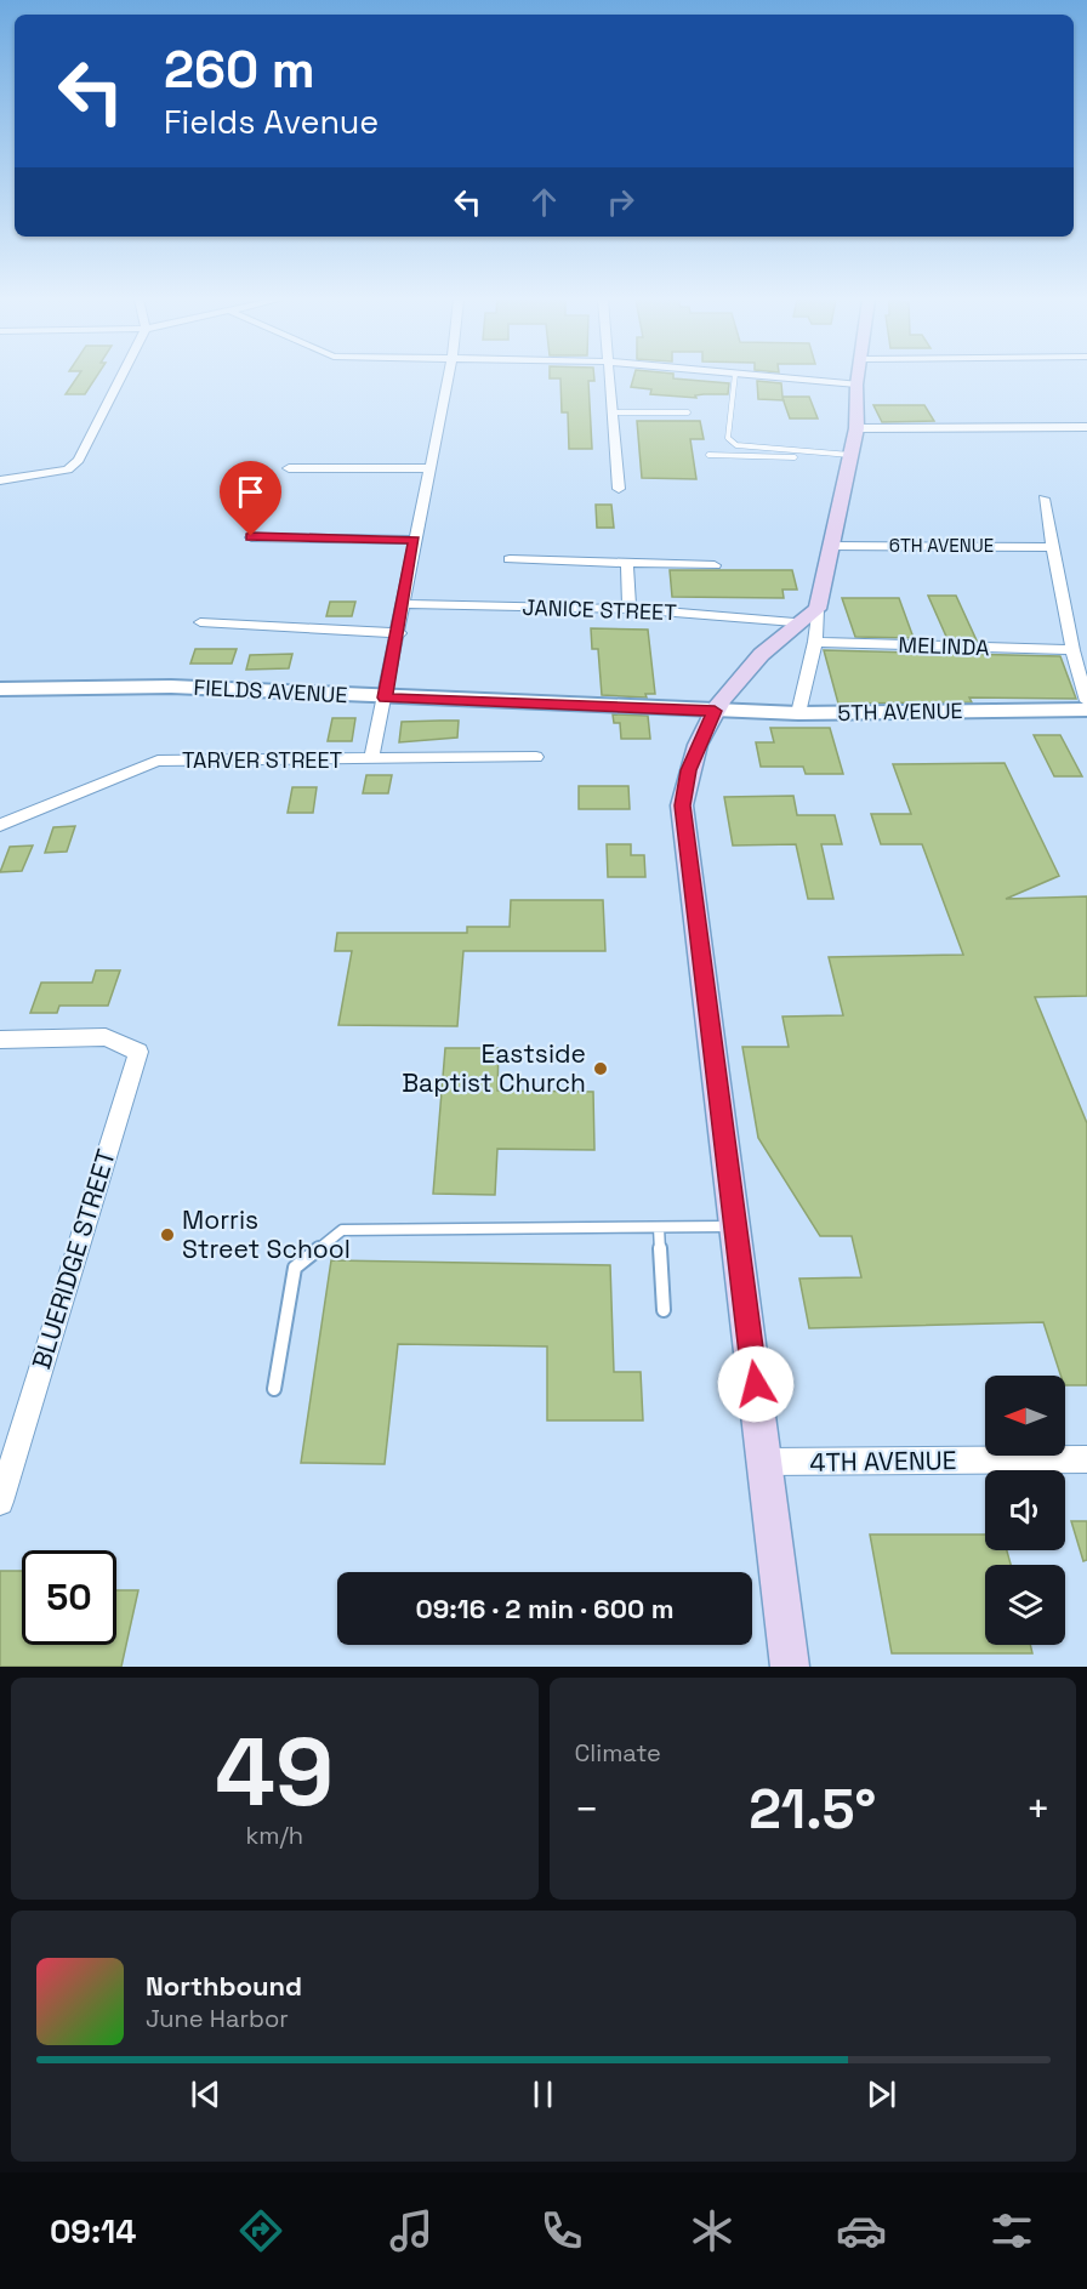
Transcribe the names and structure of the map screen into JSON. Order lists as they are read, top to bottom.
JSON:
{
  "streets": {
    "street": [
      "6TH AVENUE",
      "JANICE STREET",
      "MELINDA",
      "FIELDS AVENUE",
      "5TH AVENUE",
      "TARVER STREET",
      "BLUERIDGE STREET",
      "4TH AVENUE"
    ]
  },
  "crossings": [
    ["FIELDS AVENUE", "5TH AVENUE"]
  ],
  "places": ["Eastside Baptist Church", "Morris Street School"],
  "north": "left",
  "page": {
    "turn": ["260 m", "Fields Avenue"],
    "limit": "50",
    "trip": "09:16 · 2 min · 600 m",
    "tile": [
      ["49", "km/h"],
      "Climate"
    ],
    "heat": ["−", "21.5°", "+"],
    "song": ["Northbound", "June Harbor"],
    "tabs": "09:14"
  }
}
